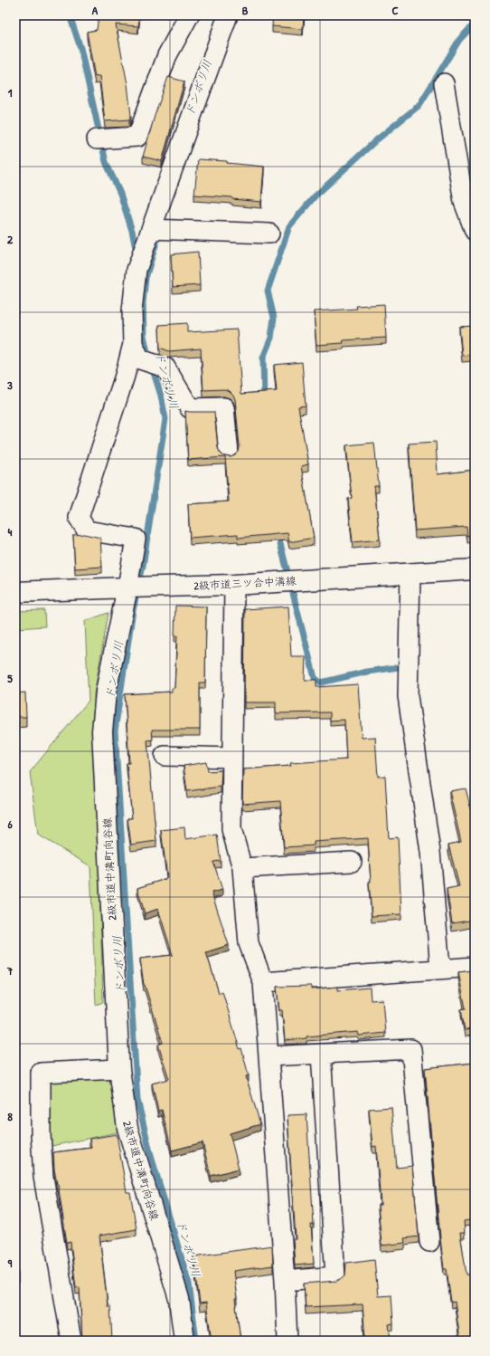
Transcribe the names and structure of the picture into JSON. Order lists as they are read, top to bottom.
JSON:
{
  "streets": {
    "street": ["2級市道三ツ合中溝線", "2級市道中溝町向谷線"]
  },
  "crossings": [
    ["2級市道三ツ合中溝線", "2級市道中溝町向谷線"]
  ],
  "water": ["ドンボリ川"],
  "grid": {
    "columns": ["A", "B", "C"],
    "rows": [
      "1",
      "2",
      "3",
      "4",
      "5",
      "6",
      "7",
      "8",
      "9"
    ]
  }
}
